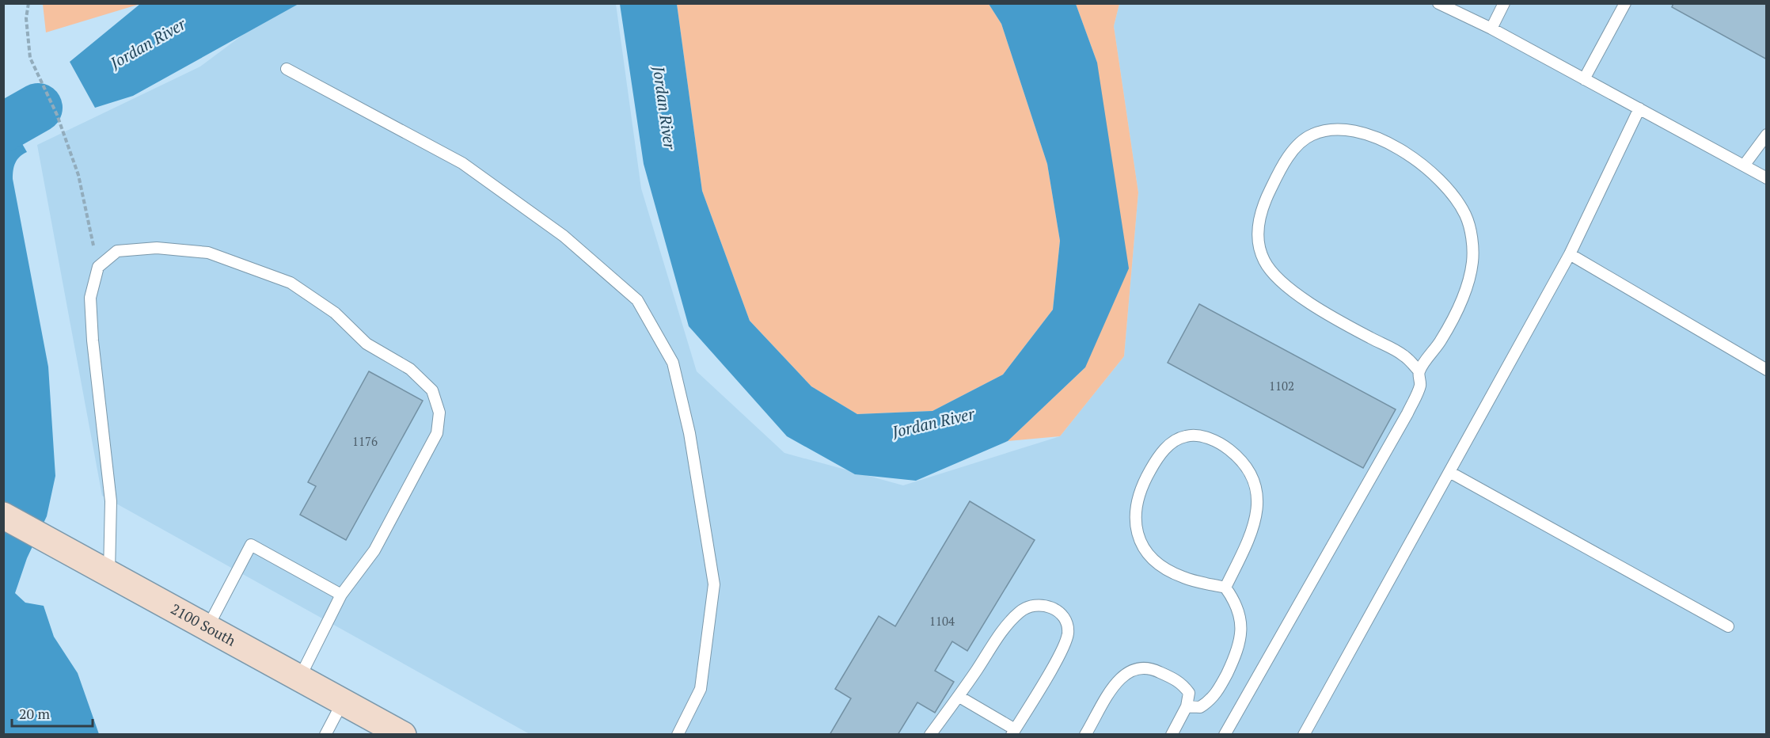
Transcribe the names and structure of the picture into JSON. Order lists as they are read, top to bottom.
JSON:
{
  "streets": {
    "street": ["2100 South"]
  },
  "water": ["Jordan River"],
  "house_numbers": ["1102", "1176", "1104"],
  "scale_bar": "20 m"
}
